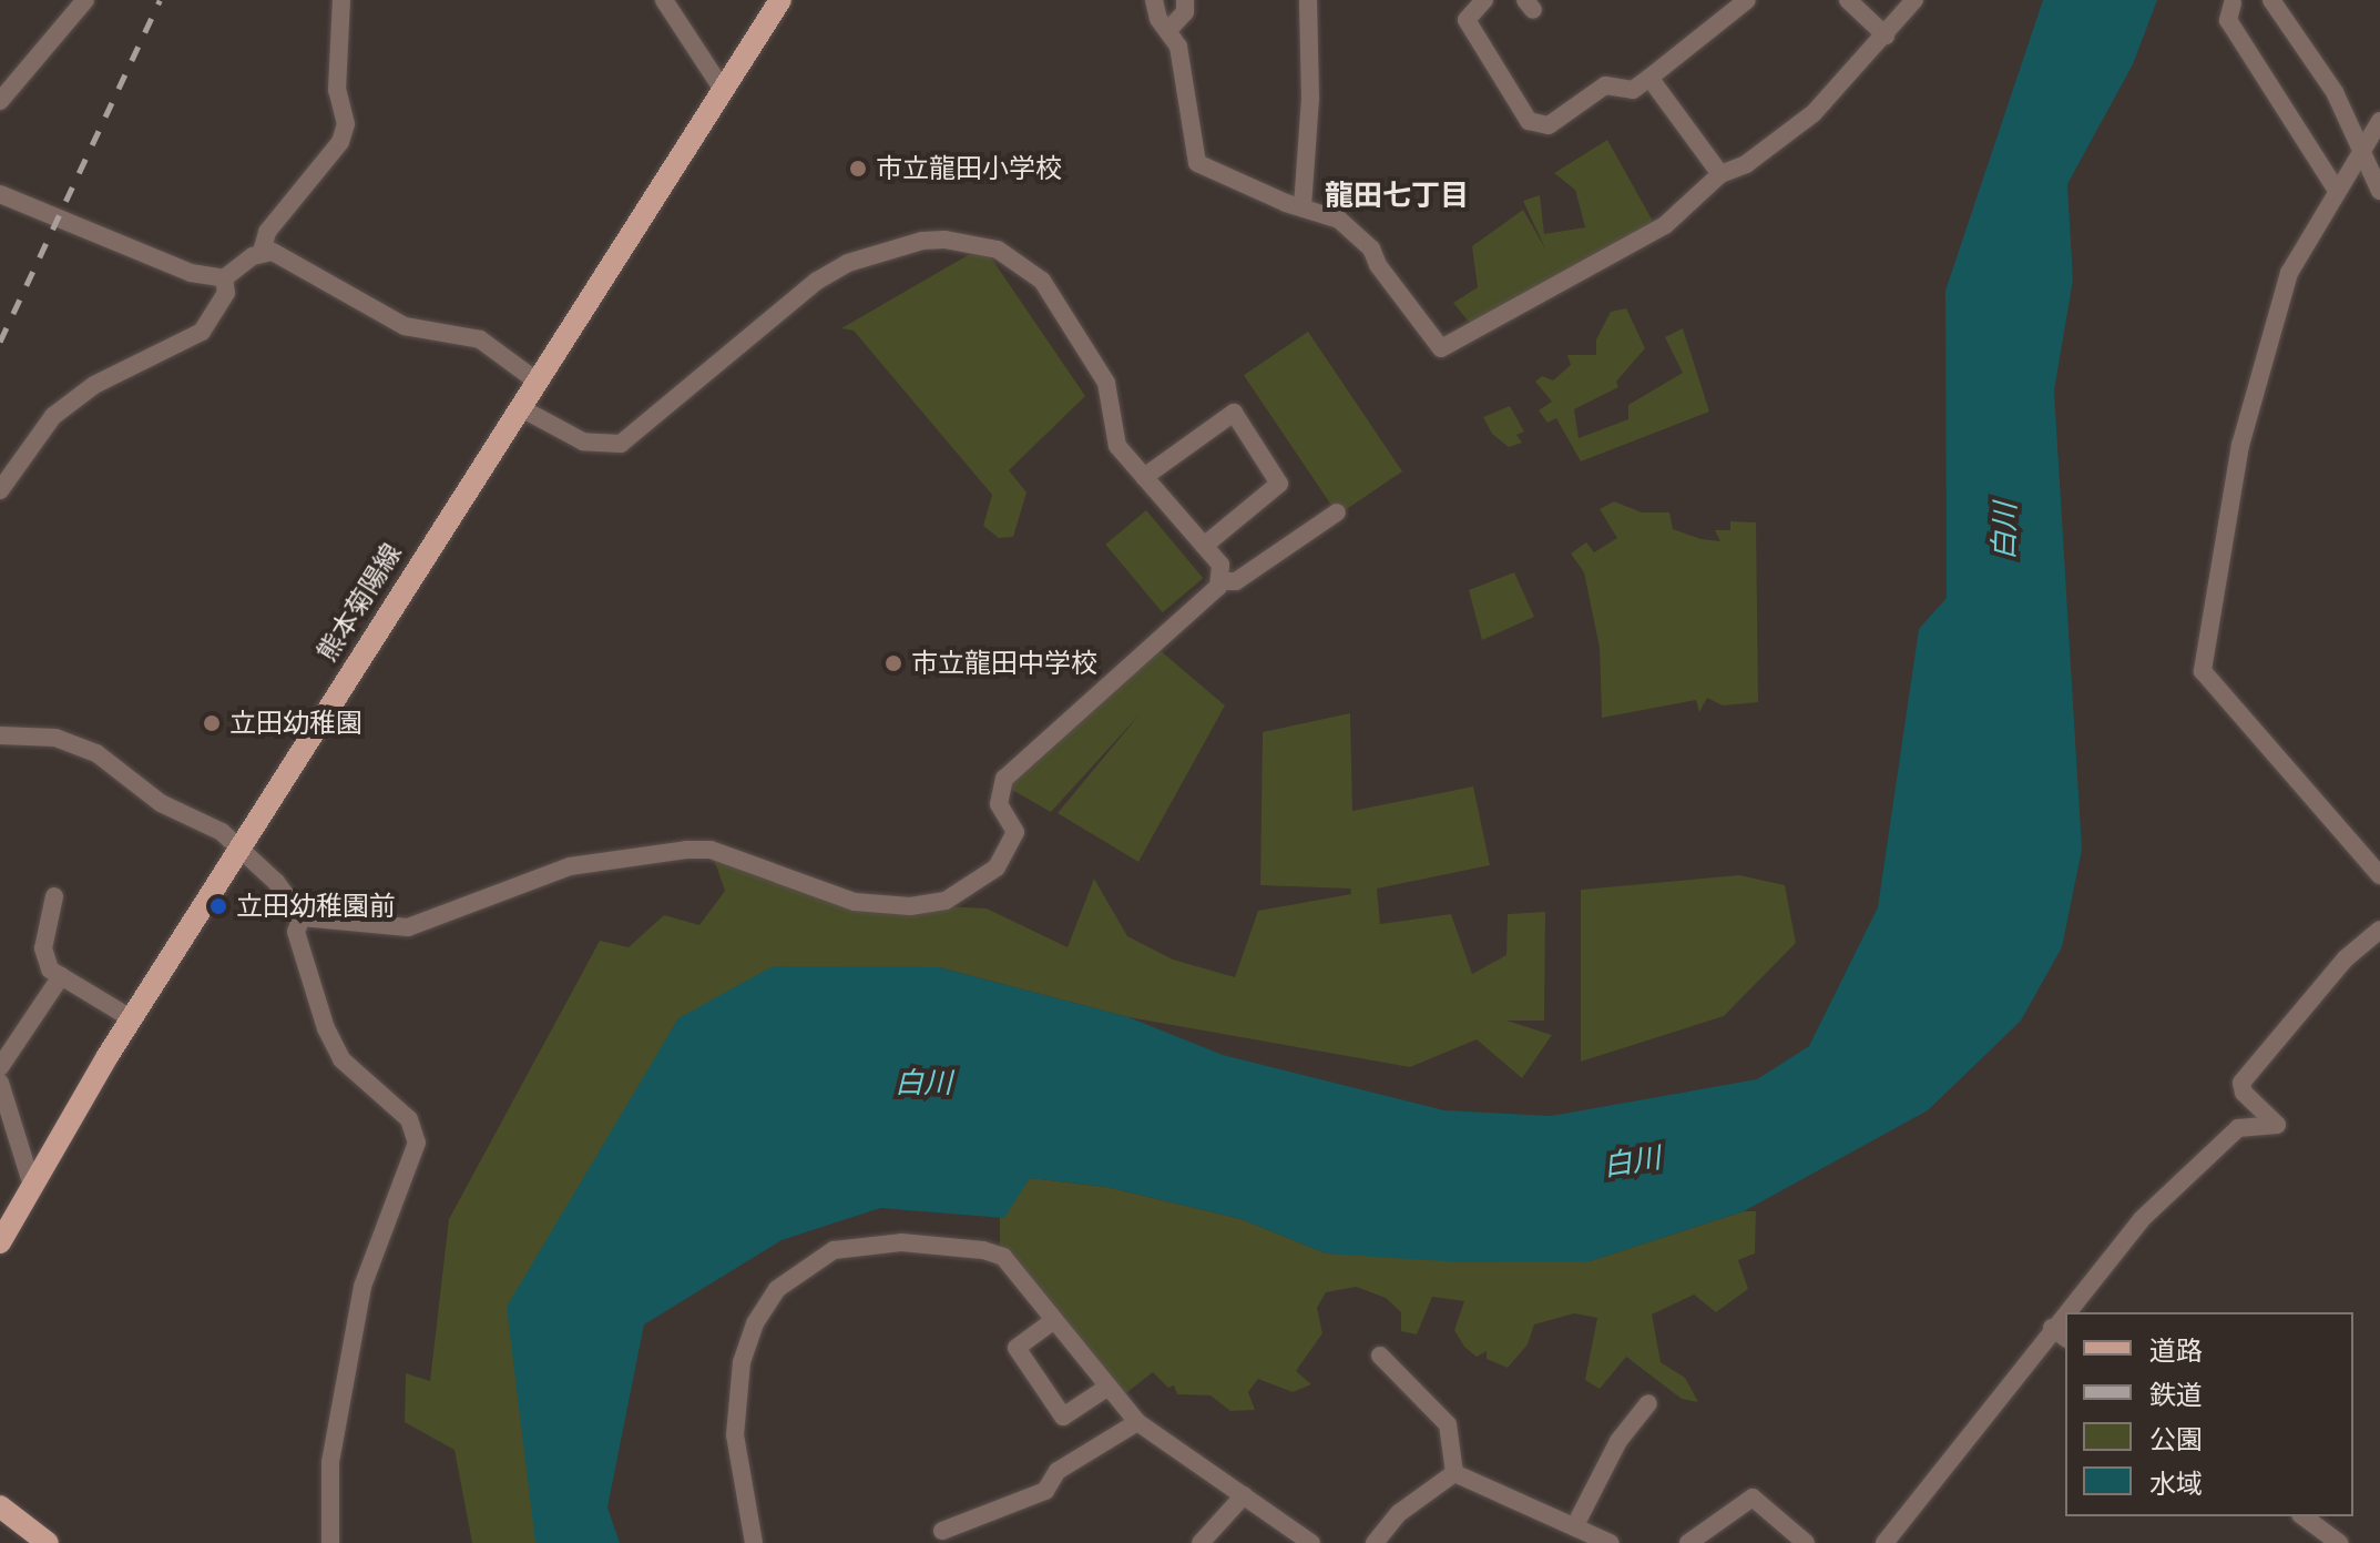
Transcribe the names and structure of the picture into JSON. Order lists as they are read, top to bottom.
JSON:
{
  "streets": {
    "main road": ["熊本菊陽線"]
  },
  "districts": ["龍田七丁目"],
  "water": ["白川"],
  "places": [
    "市立龍田小学校",
    "市立龍田中学校",
    "立田幼稚園",
    "立田幼稚園前"
  ],
  "legend": [
    "道路",
    "鉄道",
    "公園",
    "水域"
  ]
}
